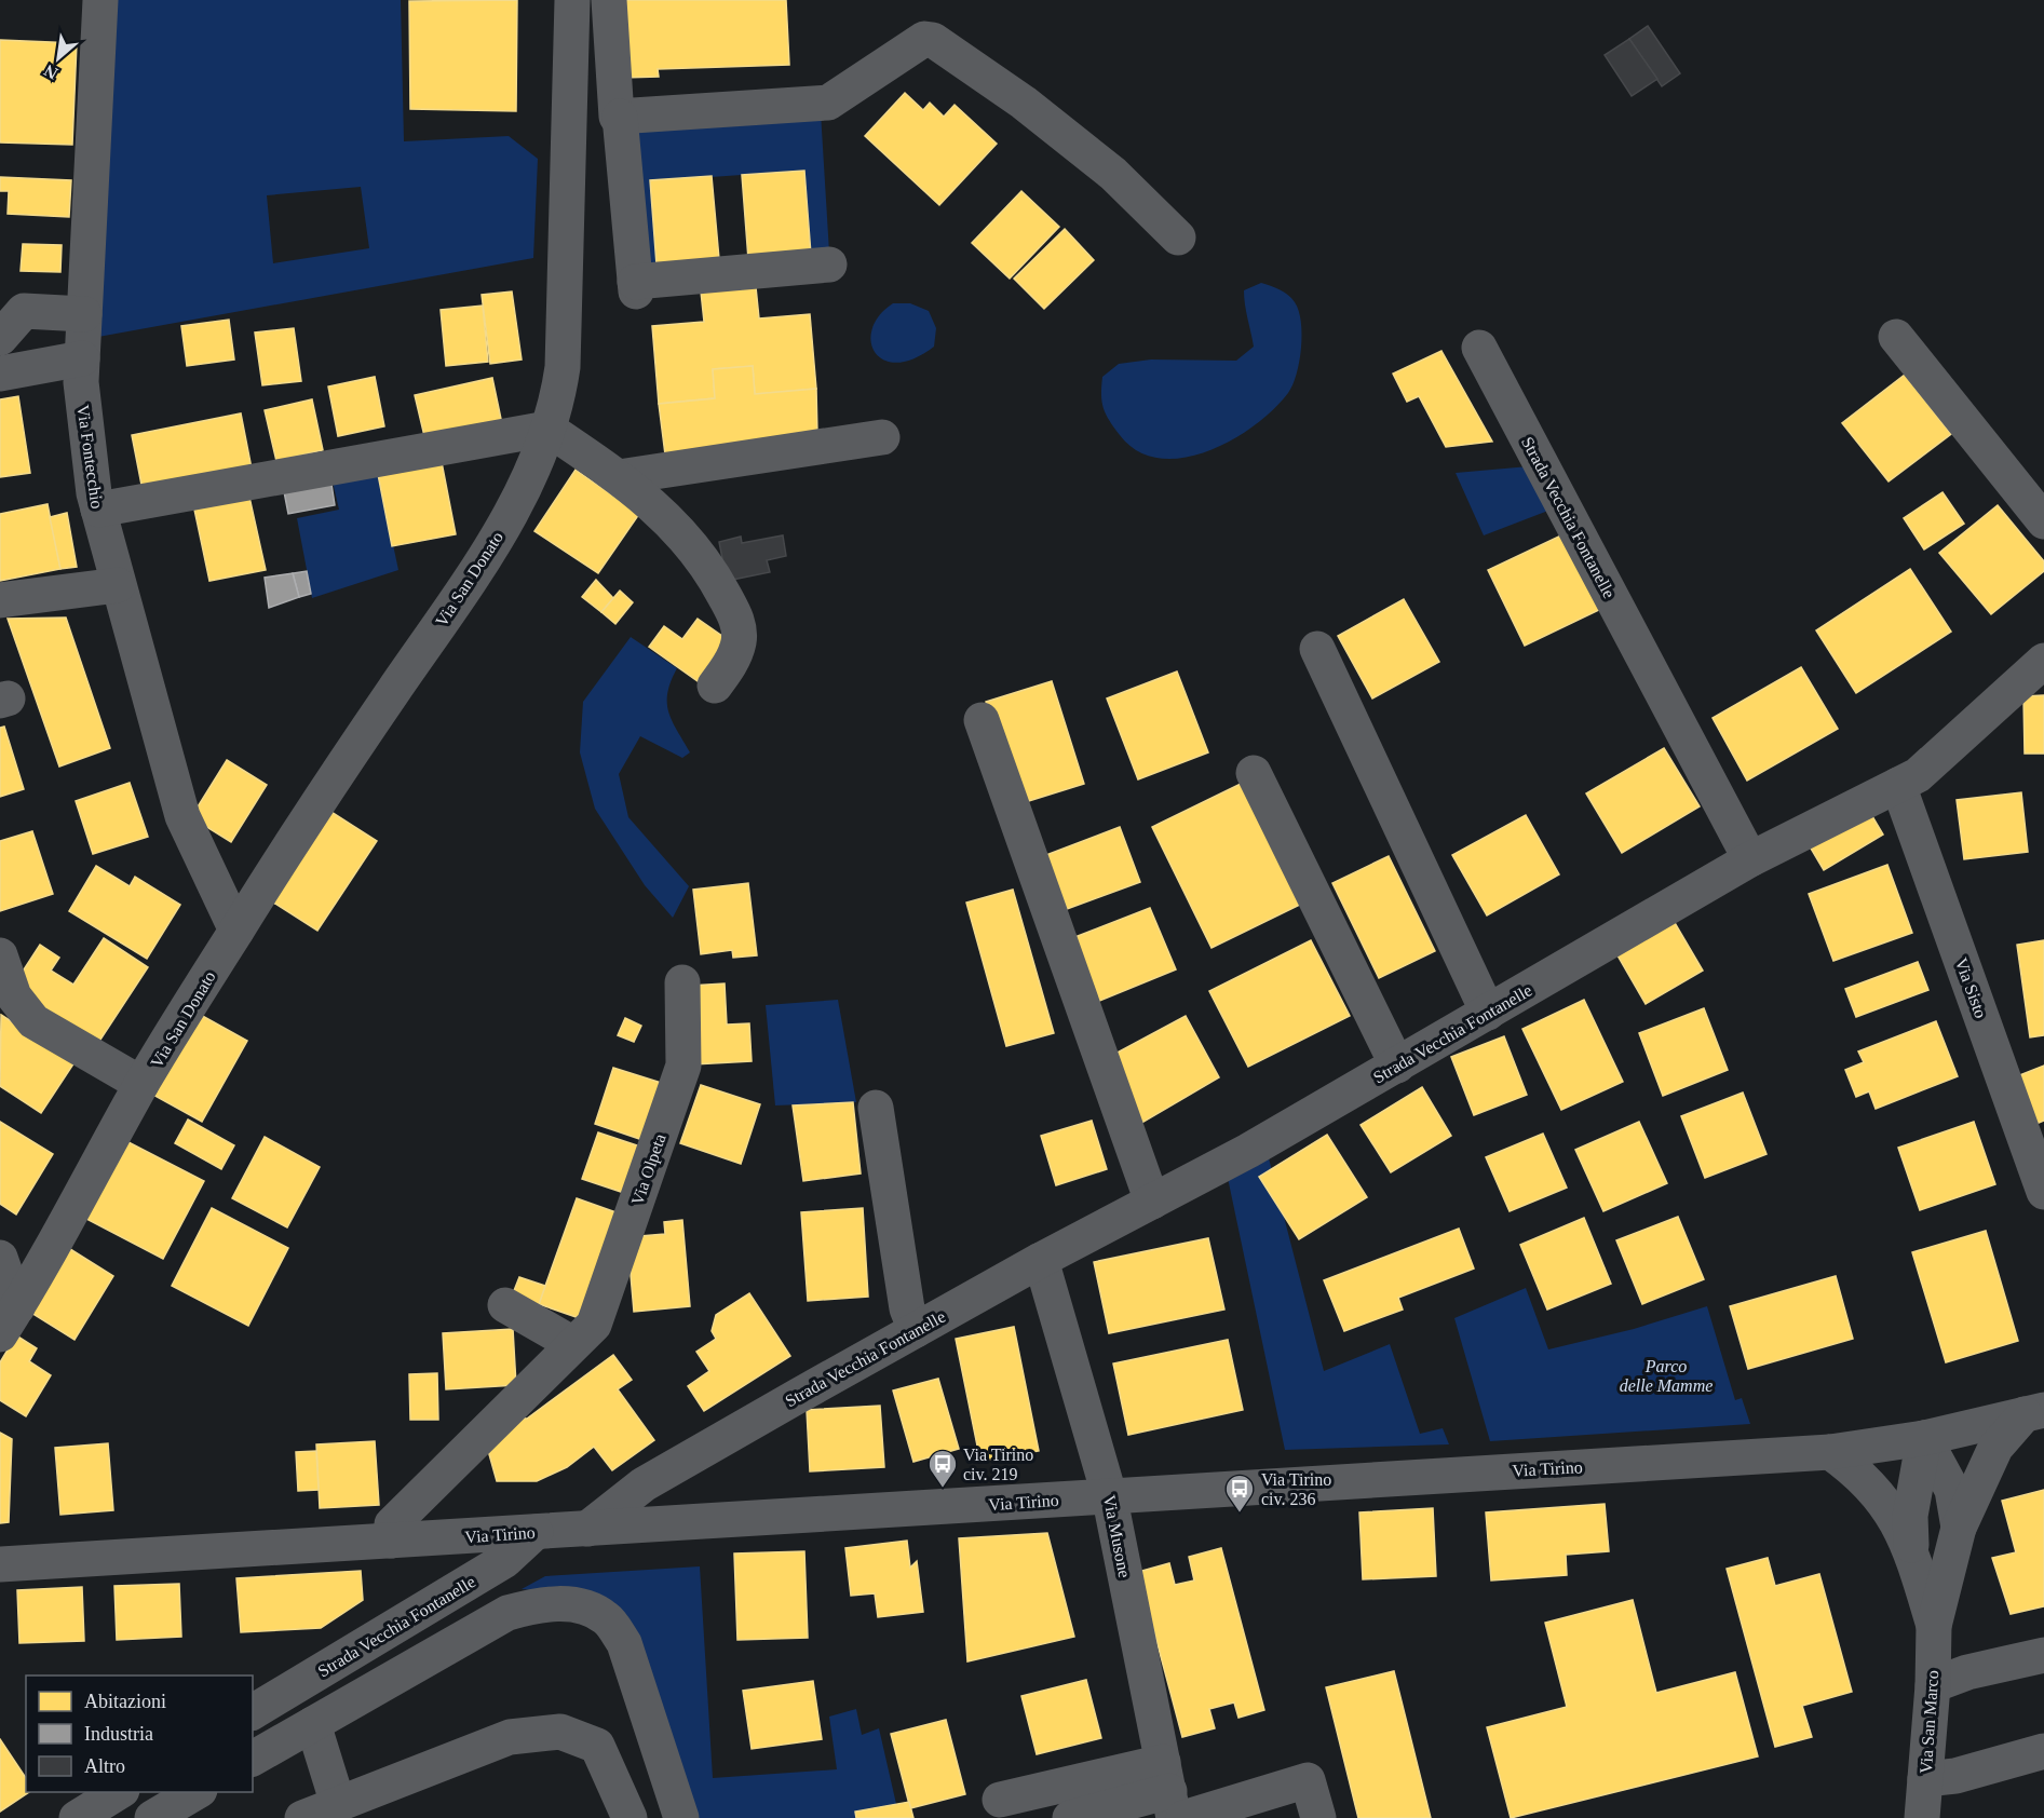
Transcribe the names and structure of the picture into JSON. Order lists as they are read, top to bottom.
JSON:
{
  "streets": {
    "street": [
      "Via Fontecchio",
      "Strada Vecchia Fontanelle",
      "Via San Donato",
      "Via Sisto",
      "Via Olpeta",
      "Via Tirino",
      "Via Musone",
      "Via San Marco"
    ]
  },
  "crossings": [
    ["Via Fontecchio", "Via San Donato"],
    ["Strada Vecchia Fontanelle", "Via Sisto"],
    ["Strada Vecchia Fontanelle", "Via Tirino"],
    ["Strada Vecchia Fontanelle", "Via Musone"],
    ["Via Olpeta", "Via Tirino"],
    ["Via Tirino", "Via Musone"],
    ["Via Tirino", "Via San Marco"]
  ],
  "parks": ["Parco delle Mamme"],
  "places": {
    "bus stop": ["Via Tirino civ. 219", "Via Tirino civ. 236"]
  },
  "legend": ["Abitazioni", "Industria", "Altro"],
  "north": "bottom left"
}
